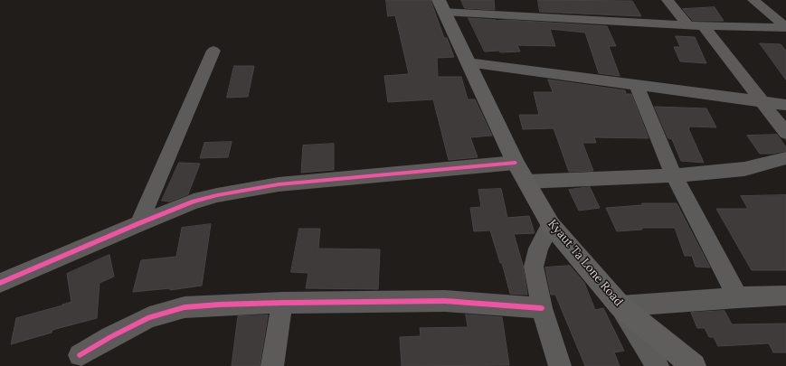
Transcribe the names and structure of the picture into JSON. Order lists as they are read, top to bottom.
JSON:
{
  "streets": {
    "main road": ["Kyaut Ta Lone Road"]
  }
}
